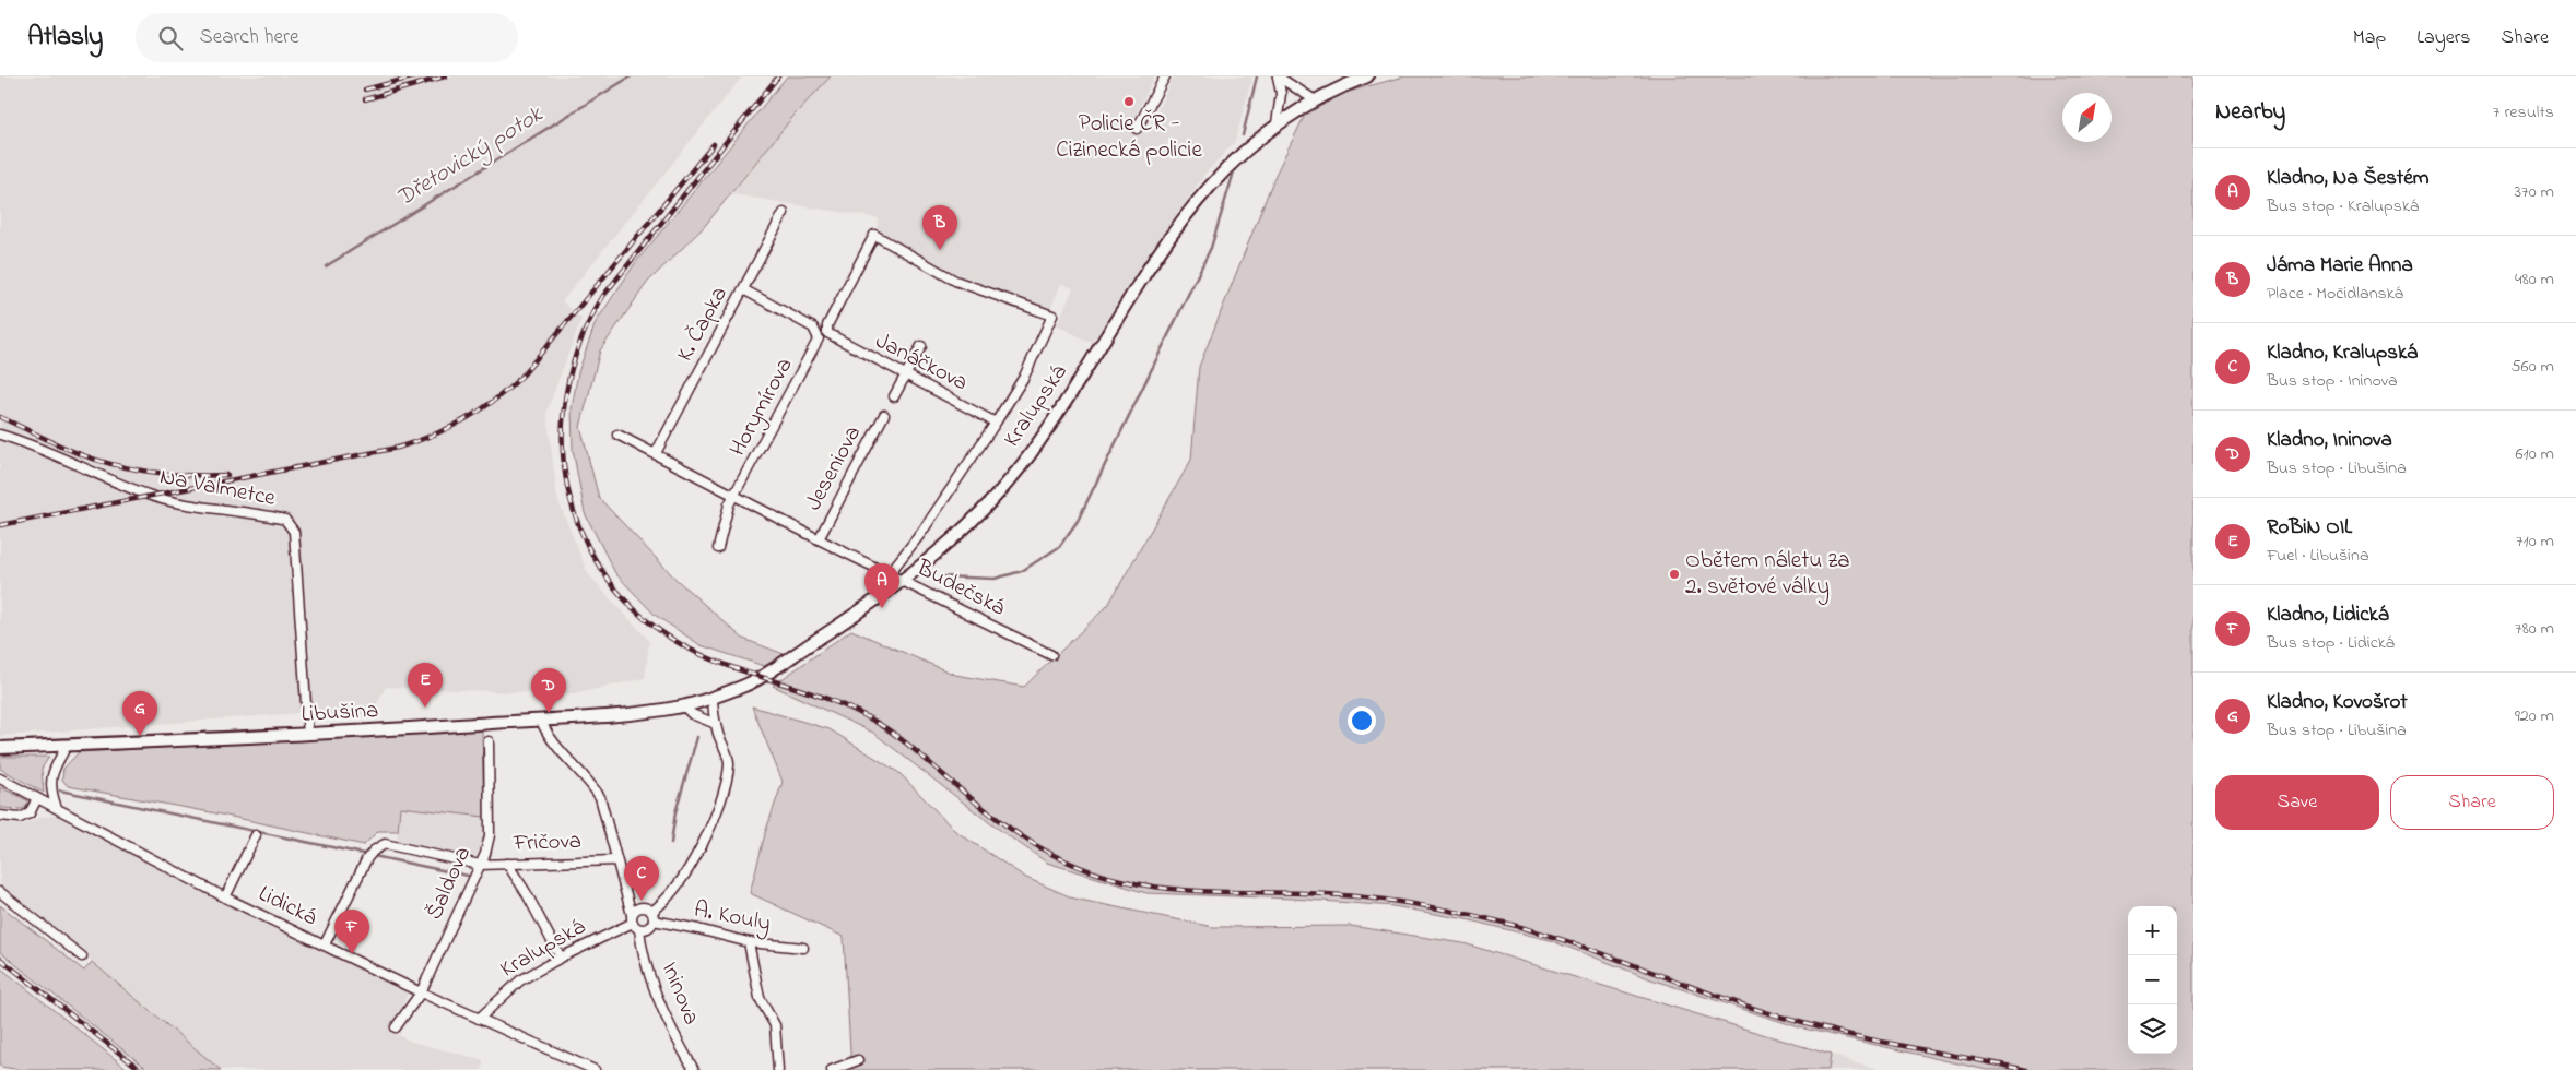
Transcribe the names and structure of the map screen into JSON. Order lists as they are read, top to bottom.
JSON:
{
  "streets": {
    "main road": ["Kralupská", "Libušina"],
    "street": [
      "K. Čapka",
      "Janáčkova",
      "Horymírova",
      "Jeseniova",
      "Na Valmetce",
      "Budečská",
      "Fričova",
      "Šaldova",
      "Lidická",
      "A. Kouly",
      "Ininova"
    ]
  },
  "crossings": [
    ["K. Čapka", "Horymírova"],
    ["K. Čapka", "Budečská"],
    ["Janáčkova", "Kralupská"],
    ["Kralupská", "Budečská"],
    ["Kralupská", "Libušina"],
    ["Kralupská", "Lidická"],
    ["Kralupská", "Ininova"],
    ["Horymírova", "Budečská"],
    ["Jeseniova", "Budečská"],
    ["Na Valmetce", "Libušina"],
    ["Libušina", "Ininova"],
    ["Fričova", "Šaldova"],
    ["Fričova", "Lidická"],
    ["Fričova", "Ininova"],
    ["Šaldova", "Lidická"]
  ],
  "water": ["Dřetovický potok"],
  "places": ["Policie ČR - Cizinecká policie", "Obětem náletu za 2. světové války"],
  "north": "top right",
  "page": {
    "header": "Atlasly",
    "search": "Search here",
    "nav": ["Map", "Layers", "Share"],
    "heading": ["Nearby", "7 results"],
    "list": [
      {
        "mark": "A",
        "name": "Kladno, Na Šestém",
        "note": "Bus stop · Kralupská",
        "value": "370 m"
      },
      {
        "mark": "B",
        "name": "Jáma Marie Anna",
        "note": "Place · Močidlanská",
        "value": "480 m"
      },
      {
        "mark": "C",
        "name": "Kladno, Kralupská",
        "note": "Bus stop · Ininova",
        "value": "560 m"
      },
      {
        "mark": "D",
        "name": "Kladno, Ininova",
        "note": "Bus stop · Libušina",
        "value": "610 m"
      },
      {
        "mark": "E",
        "name": "RoBiN OIL",
        "note": "Fuel · Libušina",
        "value": "710 m"
      },
      {
        "mark": "F",
        "name": "Kladno, Lidická",
        "note": "Bus stop · Lidická",
        "value": "780 m"
      },
      {
        "mark": "G",
        "name": "Kladno, Kovošrot",
        "note": "Bus stop · Libušina",
        "value": "920 m"
      }
    ],
    "pins": [
      "B",
      "A",
      "E",
      "D",
      "G",
      "C",
      "F"
    ],
    "buttons": ["Save", "Share"],
    "map_buttons": ["+", "−"]
  }
}
